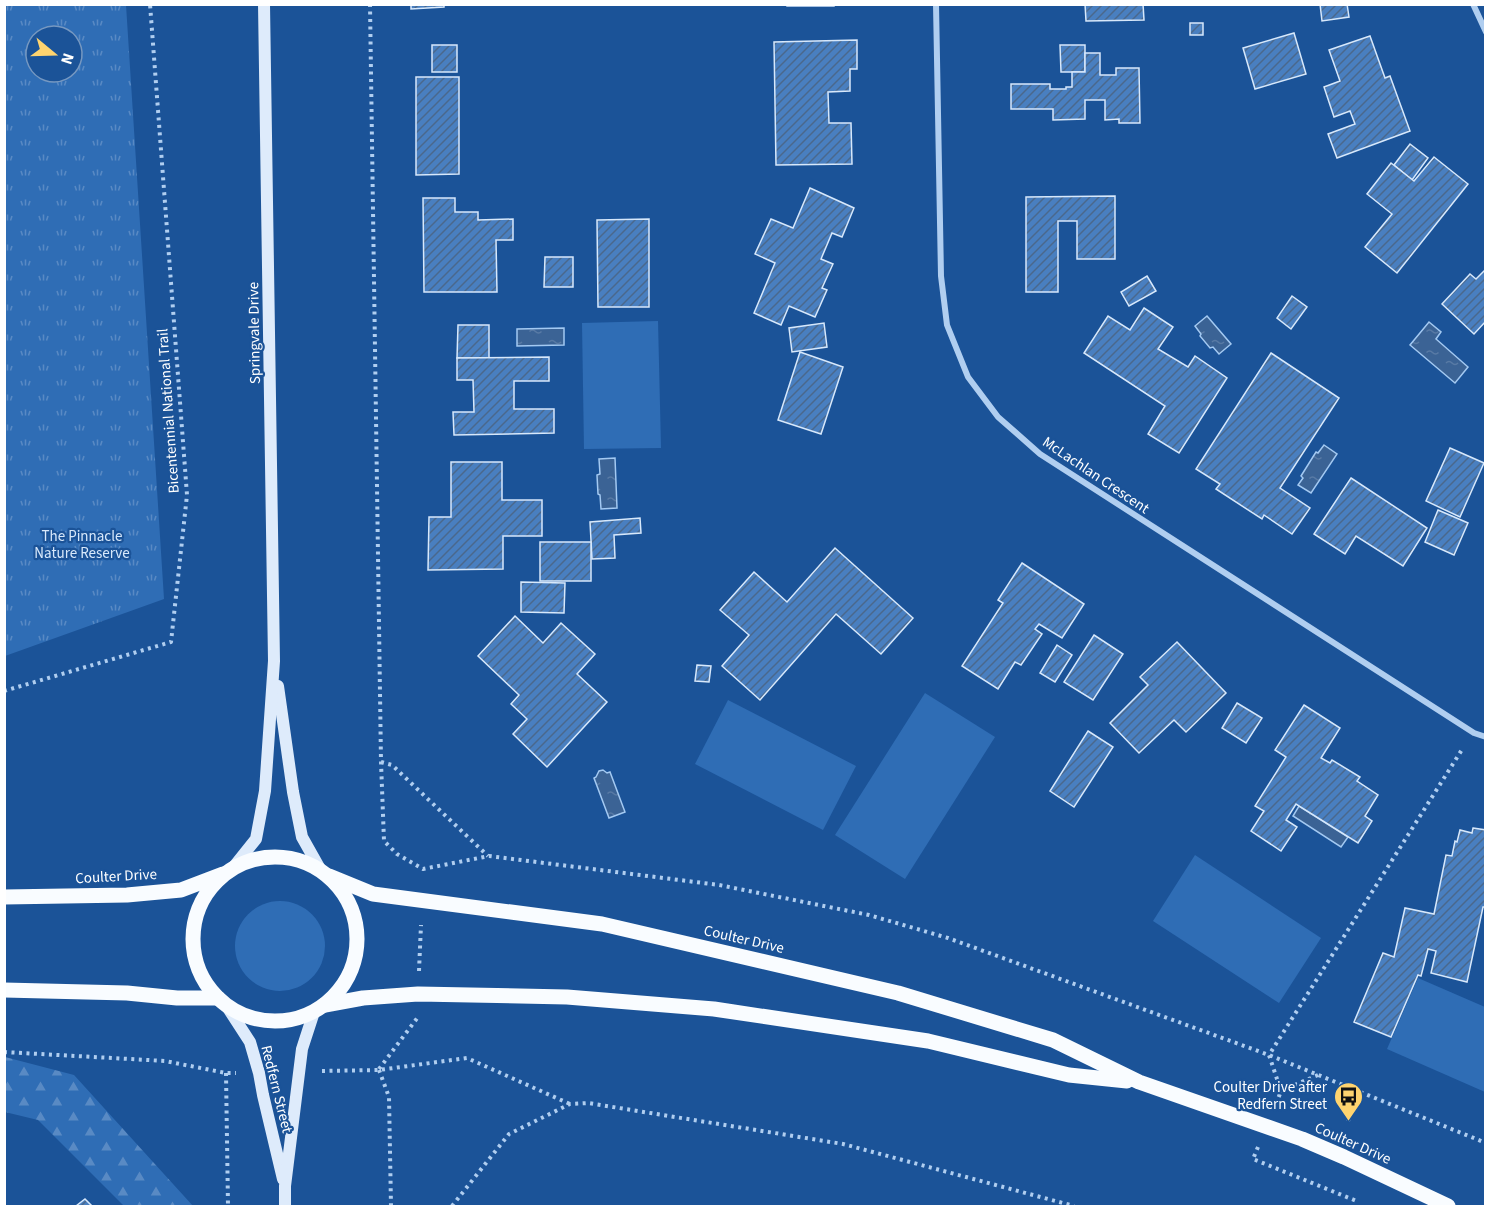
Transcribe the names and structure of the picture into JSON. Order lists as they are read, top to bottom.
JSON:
{
  "streets": {
    "main road": ["Springvale Drive", "Coulter Drive", "Redfern Street"],
    "street": ["McLachlan Crescent"],
    "path": ["Bicentennial National Trail"]
  },
  "crossings": [
    ["Springvale Drive", "Coulter Drive"],
    ["Springvale Drive", "Redfern Street"],
    ["Coulter Drive", "Redfern Street"]
  ],
  "parks": ["The Pinnacle Nature Reserve"],
  "places": {
    "bus stop": ["Coulter Drive after Redfern Street"]
  },
  "north": "right"
}
